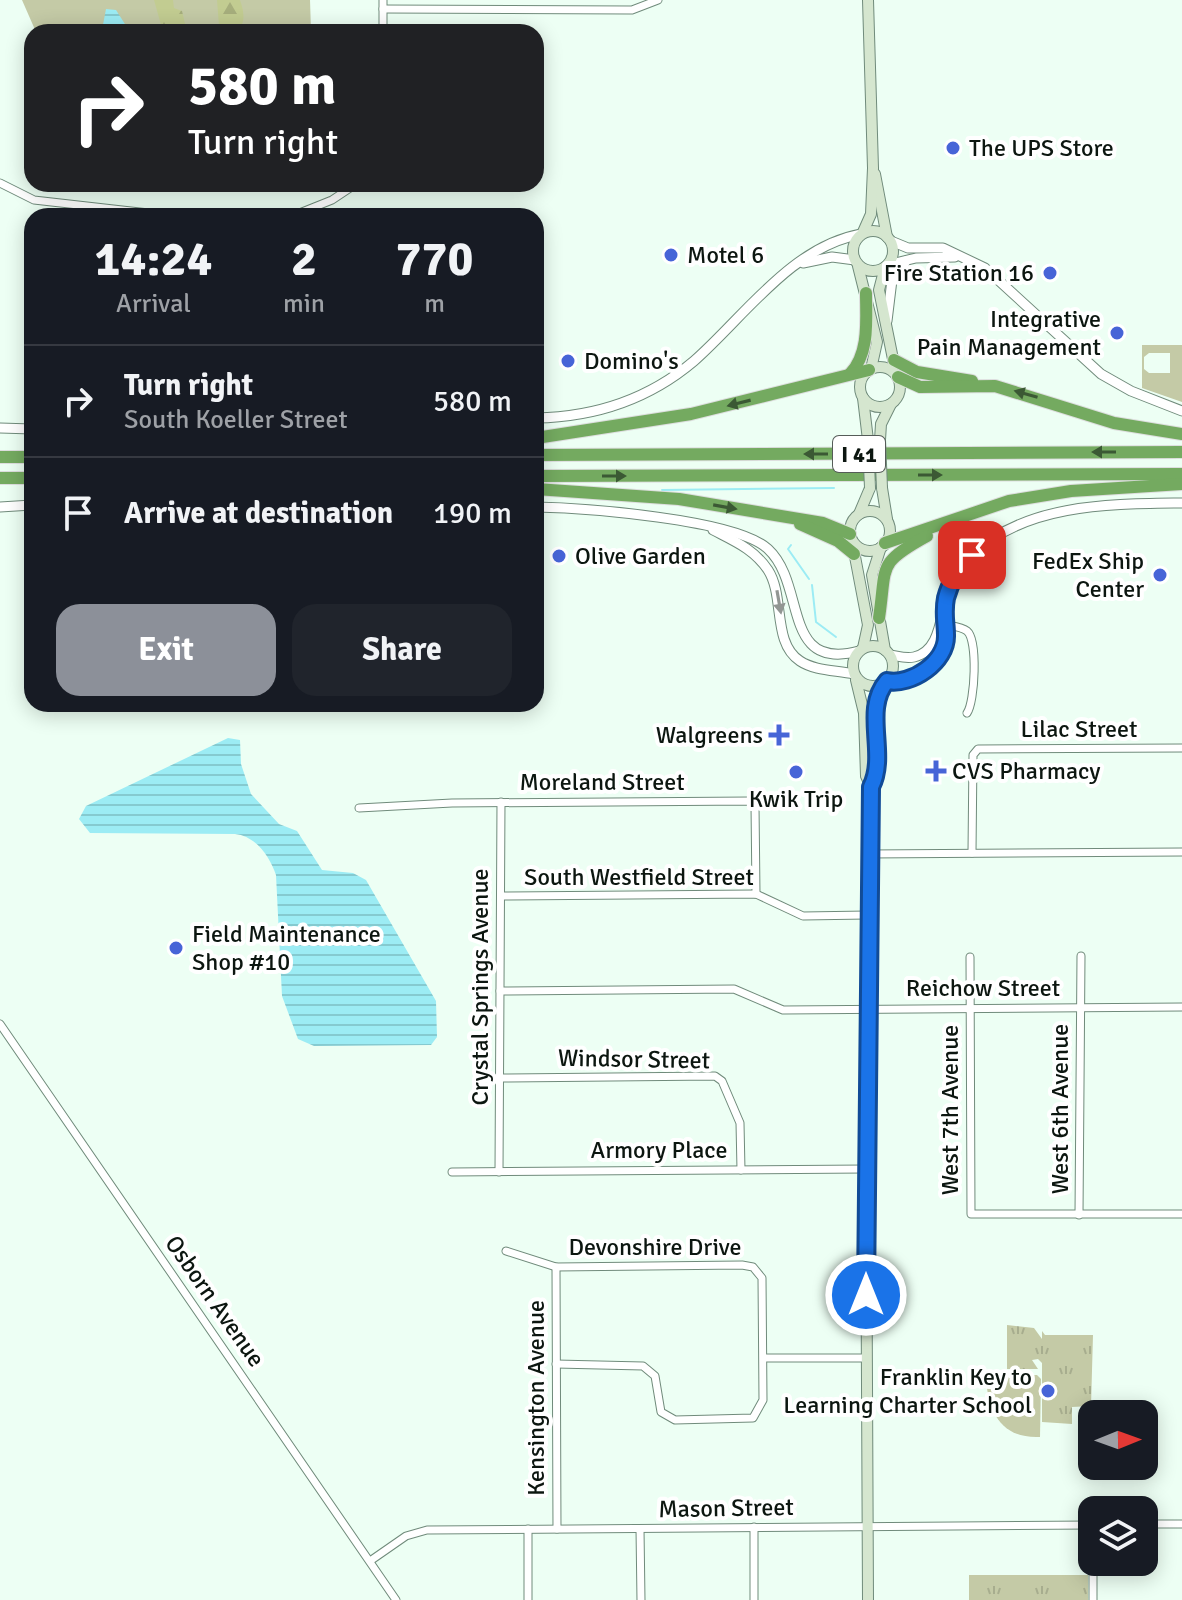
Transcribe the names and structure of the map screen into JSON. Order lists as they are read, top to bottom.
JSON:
{
  "streets": {
    "highway": ["I 41"],
    "street": [
      "Lilac Street",
      "Moreland Street",
      "South Westfield Street",
      "Crystal Springs Avenue",
      "Reichow Street",
      "Windsor Street",
      "West 6th Avenue",
      "West 7th Avenue",
      "Armory Place",
      "Devonshire Drive",
      "Osborn Avenue",
      "Kensington Avenue",
      "Mason Street"
    ]
  },
  "crossings": [
    ["Moreland Street", "South Westfield Street"],
    ["Moreland Street", "Crystal Springs Avenue"],
    ["South Westfield Street", "Crystal Springs Avenue"],
    ["Crystal Springs Avenue", "Reichow Street"],
    ["Crystal Springs Avenue", "Windsor Street"],
    ["Crystal Springs Avenue", "Armory Place"],
    ["Reichow Street", "West 6th Avenue"],
    ["Reichow Street", "West 7th Avenue"],
    ["Windsor Street", "Armory Place"],
    ["West 6th Avenue", "West 7th Avenue"],
    ["Devonshire Drive", "Kensington Avenue"],
    ["Osborn Avenue", "Mason Street"],
    ["Kensington Avenue", "Mason Street"]
  ],
  "places": {
    "other": [
      "The UPS Store",
      "Motel 6",
      "Fire Station 16",
      "Integrative Pain Management",
      "Domino's",
      "Olive Garden",
      "FedEx Ship Center",
      "Kwik Trip",
      "Field Maintenance Shop #10",
      "Franklin Key to Learning Charter School"
    ],
    "health": ["Walgreens", "CVS Pharmacy"]
  },
  "north": "right",
  "page": {
    "turn": ["580 m", "Turn right"],
    "eta": [
      "14:24",
      "Arrival",
      "2",
      "min",
      "770",
      "m"
    ],
    "list": [
      {
        "name": "Turn right",
        "note": "South Koeller Street",
        "value": "580 m"
      },
      {
        "name": "Arrive at destination",
        "value": "190 m"
      }
    ],
    "buttons": ["Exit", "Share"]
  }
}
